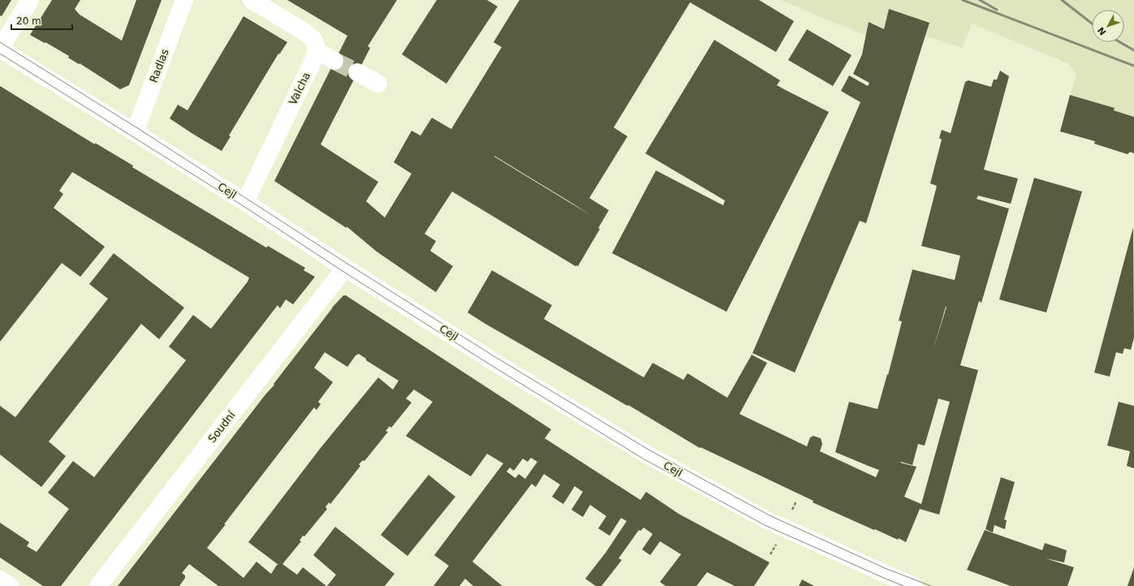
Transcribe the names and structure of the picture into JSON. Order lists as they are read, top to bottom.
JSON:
{
  "streets": {
    "street": [
      "Radlas",
      "Valcha",
      "Cejl",
      "Soudní"
    ]
  },
  "crossings": [
    ["Radlas", "Cejl"],
    ["Valcha", "Cejl"],
    ["Cejl", "Soudní"]
  ],
  "scale_bar": "20 m",
  "north": "bottom left"
}
